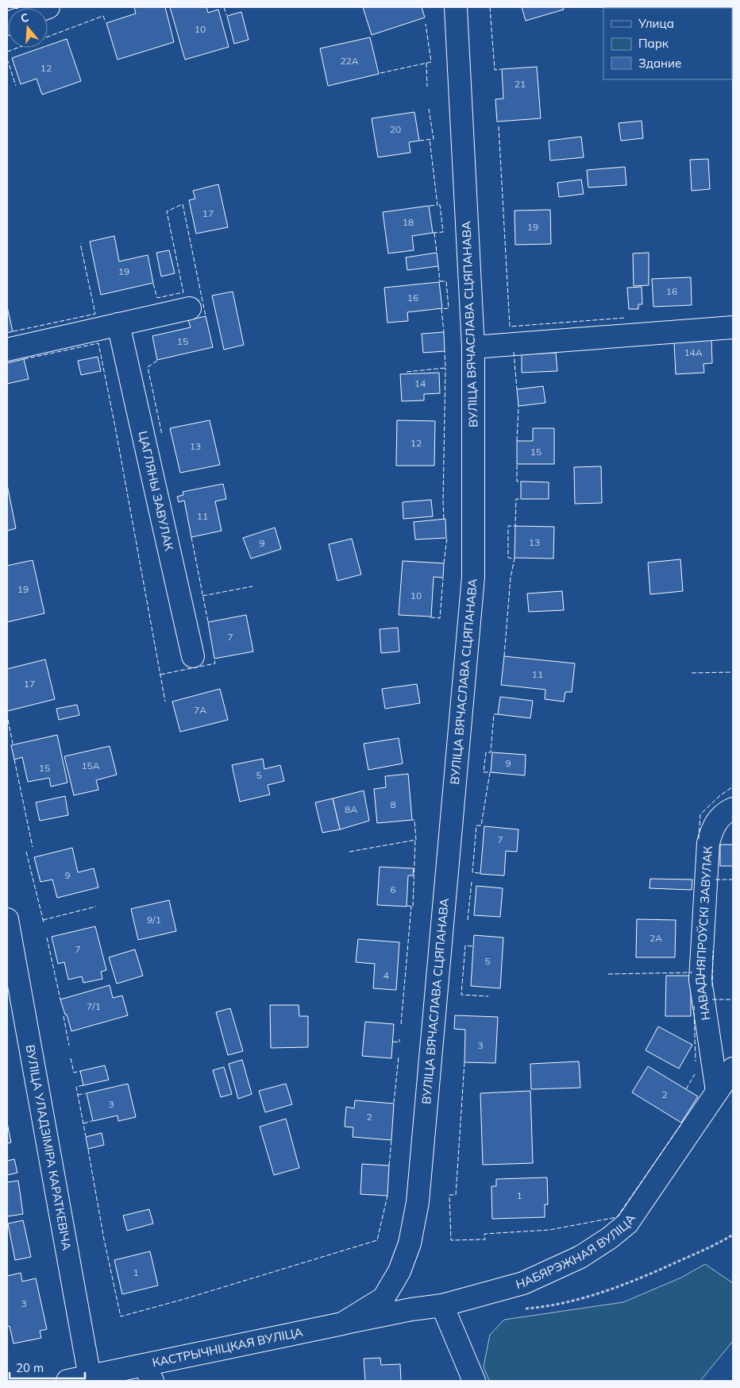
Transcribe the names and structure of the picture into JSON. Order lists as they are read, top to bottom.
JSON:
{
  "streets": {
    "street": [
      "ВУЛІЦА ВЯЧАСЛАВА СЦЯПАНАВА",
      "ЦАГЛЯНЫ ЗАВУЛАК",
      "НАВАДНЯПРОЎСКІ ЗАВУЛАК",
      "ВУЛІЦА УЛАДЗІМІРА КАРАТКЕВІЧА",
      "НАБЯРЭЖНАЯ ВУЛІЦА",
      "КАСТРЫЧНІЦКАЯ ВУЛІЦА"
    ]
  },
  "crossings": [
    ["ВУЛІЦА ВЯЧАСЛАВА СЦЯПАНАВА", "НАБЯРЭЖНАЯ ВУЛІЦА"],
    ["ВУЛІЦА ВЯЧАСЛАВА СЦЯПАНАВА", "КАСТРЫЧНІЦКАЯ ВУЛІЦА"],
    ["НАВАДНЯПРОЎСКІ ЗАВУЛАК", "НАБЯРЭЖНАЯ ВУЛІЦА"],
    ["ВУЛІЦА УЛАДЗІМІРА КАРАТКЕВІЧА", "КАСТРЫЧНІЦКАЯ ВУЛІЦА"],
    ["НАБЯРЭЖНАЯ ВУЛІЦА", "КАСТРЫЧНІЦКАЯ ВУЛІЦА"]
  ],
  "house_numbers": [
    "10",
    "22А",
    "12",
    "21",
    "20",
    "17",
    "18",
    "19",
    "19",
    "16",
    "16",
    "15",
    "14А",
    "14",
    "12",
    "13",
    "15",
    "11",
    "13",
    "9",
    "19",
    "10",
    "7",
    "11",
    "17",
    "7А",
    "9",
    "15А",
    "15",
    "5",
    "8",
    "8А",
    "7",
    "9",
    "6",
    "9/1",
    "2А",
    "7",
    "5",
    "4",
    "7/1",
    "3",
    "2",
    "3",
    "2",
    "1",
    "1",
    "3"
  ],
  "legend": ["Улица", "Парк", "Здание"],
  "scale_bar": "20 m",
  "north": "top"
}
